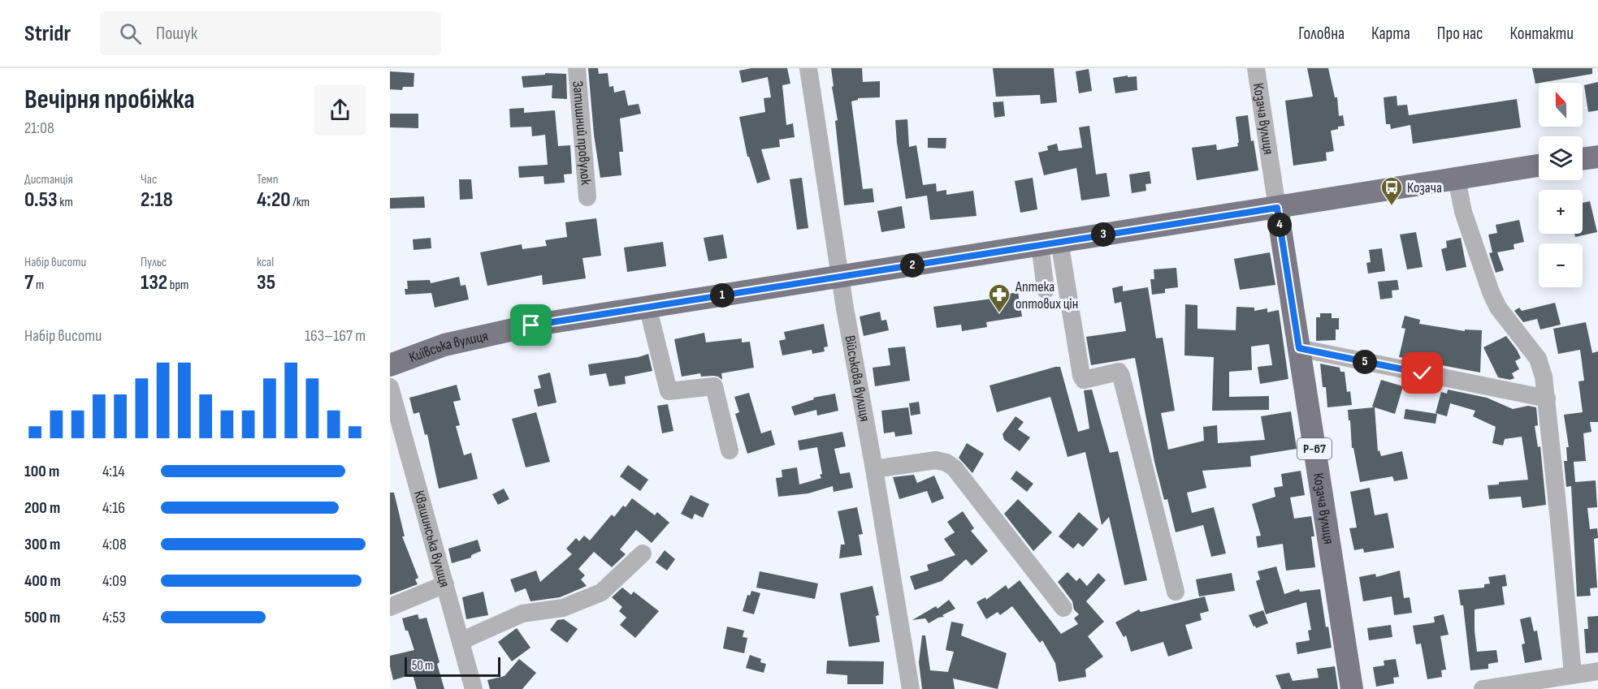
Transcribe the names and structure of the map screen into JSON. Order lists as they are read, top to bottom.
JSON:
{
  "streets": {
    "main road": ["Козача вулиця", "Київська вулиця", "Р-67"],
    "street": ["Затишний провулок", "Військова вулиця", "Квашинська вулиця"]
  },
  "crossings": [
    ["Козача вулиця", "Київська вулиця"],
    ["Київська вулиця", "Військова вулиця"]
  ],
  "places": {
    "bus stop": ["Козача"],
    "pharmacy": ["Аптека оптових цін"]
  },
  "scale_bar": "50 m",
  "north": "top",
  "page": {
    "header": "Stridr",
    "search": "Пошук",
    "nav": [
      "Головна",
      "Карта",
      "Про нас",
      "Контакти"
    ],
    "heading": ["Вечірня пробіжка", "21:08"],
    "map_buttons": ["+", "−"],
    "stats": [
      ["Дистанція", "0.53 km"],
      ["Час", "2:18"],
      ["Темп", "4:20 /km"],
      ["Набір висоти", "7 m"],
      ["Пульс", "132 bpm"],
      ["kcal", "35"]
    ],
    "pins": [
      "4",
      "3",
      "2",
      "1",
      "5"
    ],
    "chart": ["Набір висоти", "163–167 m"],
    "list": [
      {
        "name": "100 m",
        "note": "4:14"
      },
      {
        "name": "200 m",
        "note": "4:16"
      },
      {
        "name": "300 m",
        "note": "4:08"
      },
      {
        "name": "400 m",
        "note": "4:09"
      },
      {
        "name": "500 m",
        "note": "4:53"
      }
    ],
    "scale": "50 m"
  }
}
